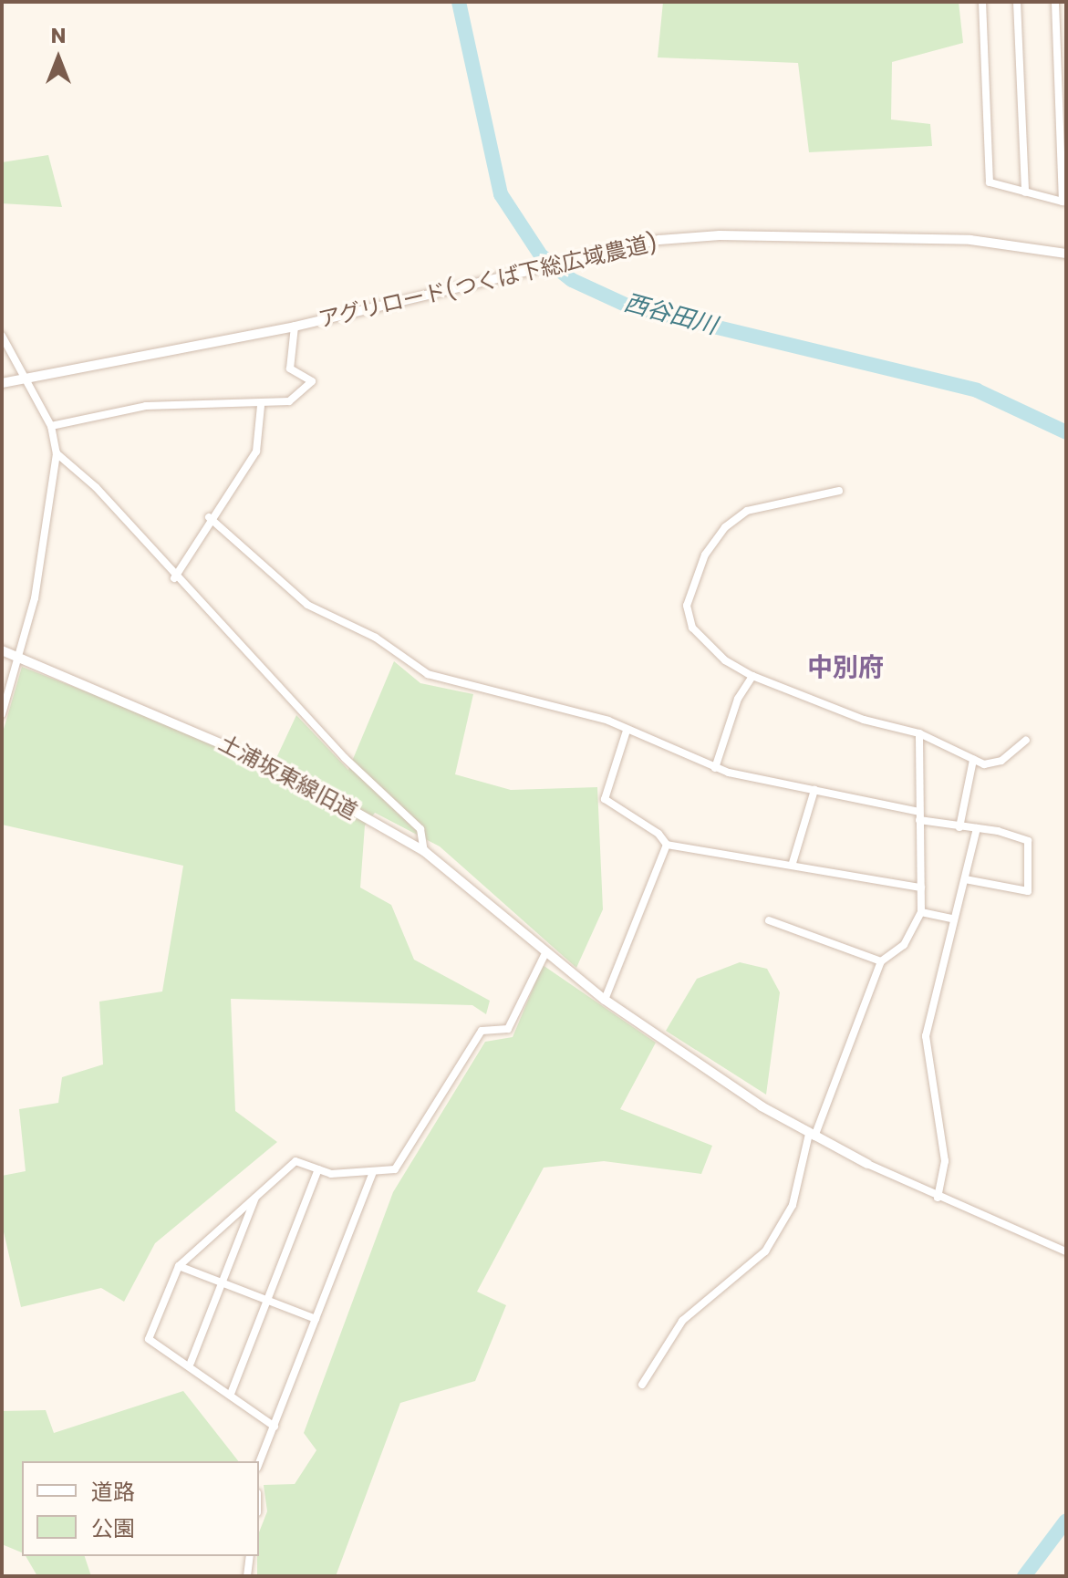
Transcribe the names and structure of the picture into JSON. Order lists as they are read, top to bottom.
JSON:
{
  "streets": {
    "street": ["アグリロード(つくば下総広域農道)", "土浦坂東線旧道"]
  },
  "districts": ["中別府"],
  "water": ["西谷田川"],
  "legend": ["道路", "公園"],
  "north": "top"
}
